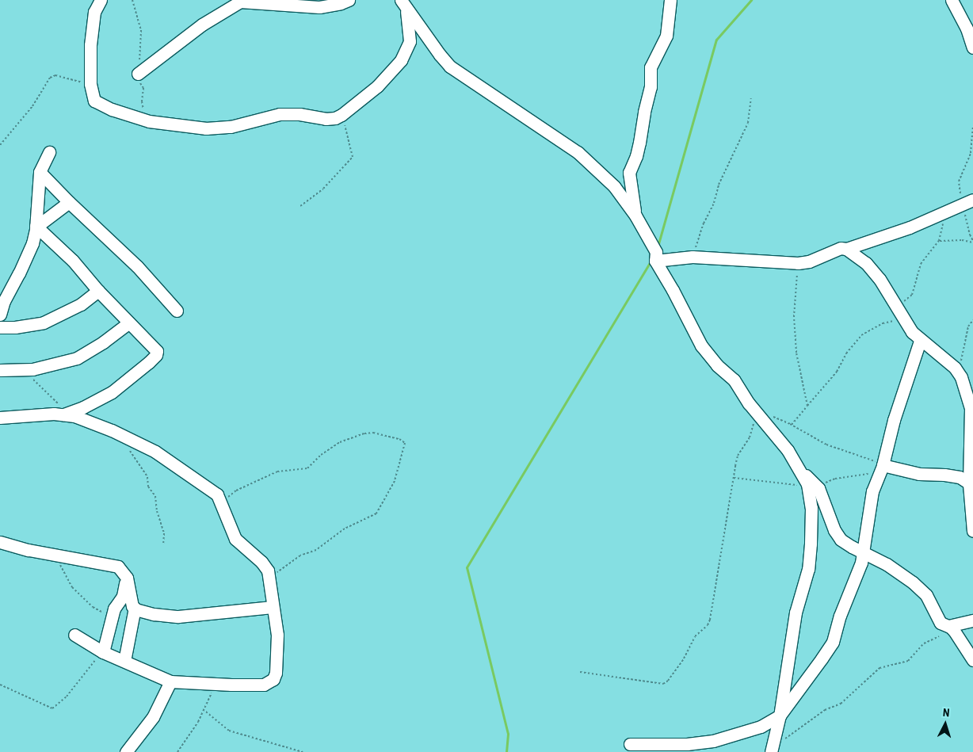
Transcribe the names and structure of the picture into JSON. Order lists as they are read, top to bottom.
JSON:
{
  "north": "top"
}
